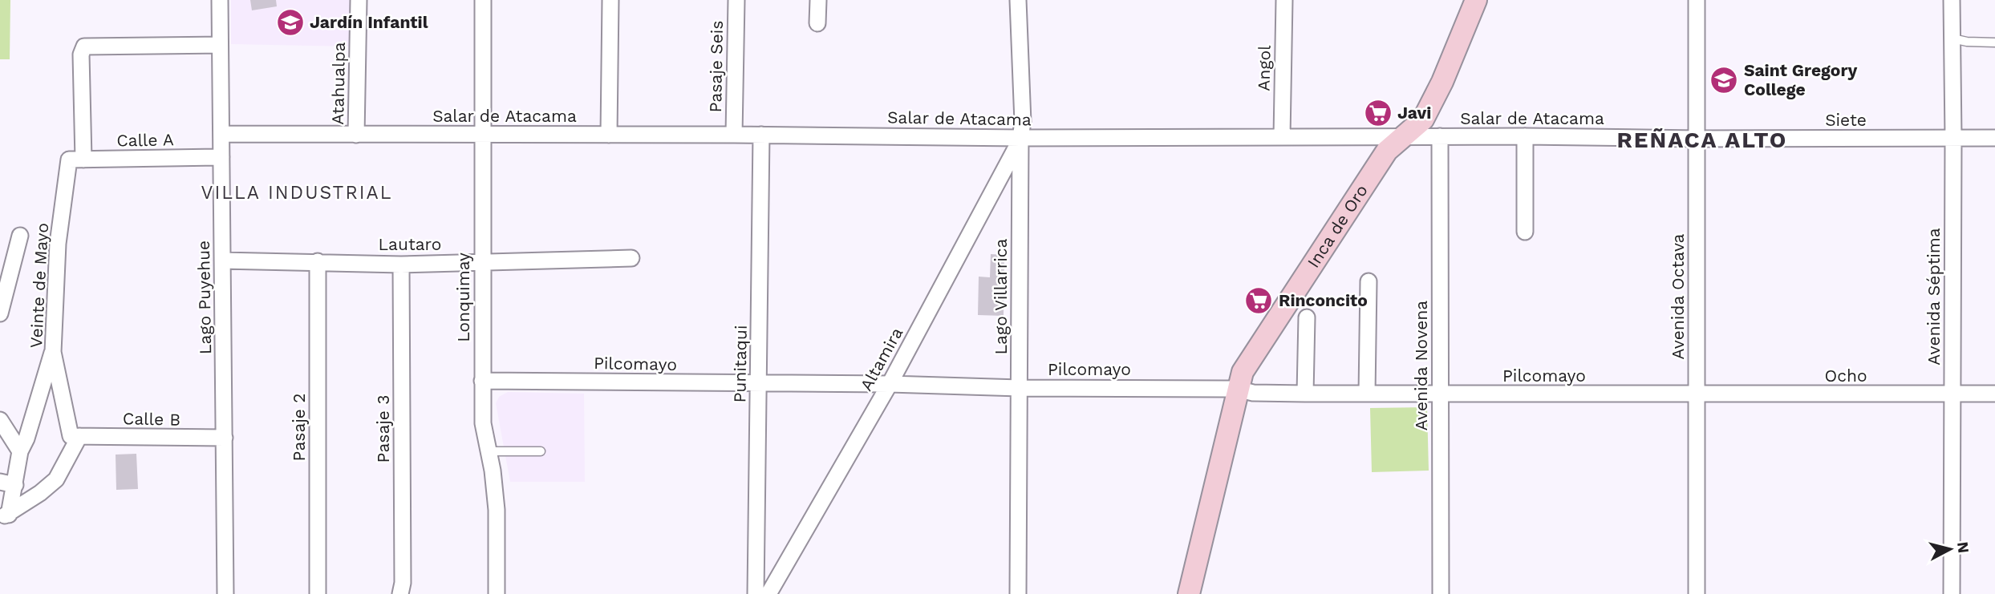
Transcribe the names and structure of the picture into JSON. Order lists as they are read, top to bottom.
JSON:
{
  "streets": {
    "street": [
      "Pasaje Seis",
      "Angol",
      "Atahualpa",
      "Salar de Atacama",
      "Siete",
      "Calle A",
      "Inca de Oro",
      "Lautaro",
      "Veinte de Mayo",
      "Lago Villarrica",
      "Avenida Octava",
      "Avenida Séptima",
      "Lago Puyehue",
      "Lonquimay",
      "Altamira",
      "Pilcomayo",
      "Punitaqui",
      "Avenida Novena",
      "Ocho",
      "Calle B",
      "Pasaje 2",
      "Pasaje 3"
    ]
  },
  "crossings": [
    ["Pasaje Seis", "Salar de Atacama"],
    ["Angol", "Salar de Atacama"],
    ["Atahualpa", "Salar de Atacama"],
    ["Salar de Atacama", "Siete"],
    ["Salar de Atacama", "Inca de Oro"],
    ["Salar de Atacama", "Lago Villarrica"],
    ["Salar de Atacama", "Avenida Octava"],
    ["Salar de Atacama", "Lago Puyehue"],
    ["Salar de Atacama", "Lonquimay"],
    ["Salar de Atacama", "Altamira"],
    ["Salar de Atacama", "Punitaqui"],
    ["Salar de Atacama", "Avenida Novena"],
    ["Siete", "Avenida Octava"],
    ["Siete", "Avenida Séptima"],
    ["Calle A", "Veinte de Mayo"],
    ["Calle A", "Lago Puyehue"],
    ["Inca de Oro", "Pilcomayo"],
    ["Lautaro", "Lago Puyehue"],
    ["Lautaro", "Lonquimay"],
    ["Lautaro", "Pasaje 2"],
    ["Lautaro", "Pasaje 3"],
    ["Veinte de Mayo", "Lago Puyehue"],
    ["Veinte de Mayo", "Calle B"],
    ["Lago Villarrica", "Altamira"],
    ["Lago Villarrica", "Pilcomayo"],
    ["Avenida Octava", "Pilcomayo"],
    ["Avenida Octava", "Ocho"],
    ["Avenida Séptima", "Ocho"],
    ["Lago Puyehue", "Calle B"],
    ["Lonquimay", "Pilcomayo"],
    ["Altamira", "Pilcomayo"],
    ["Pilcomayo", "Punitaqui"],
    ["Pilcomayo", "Avenida Novena"],
    ["Pilcomayo", "Ocho"]
  ],
  "districts": ["REÑACA ALTO", "VILLA INDUSTRIAL"],
  "places": {
    "school or university": ["Jardín Infantil", "Saint Gregory College"],
    "supermarket": ["Javi", "Rinconcito"]
  },
  "north": "right"
}
